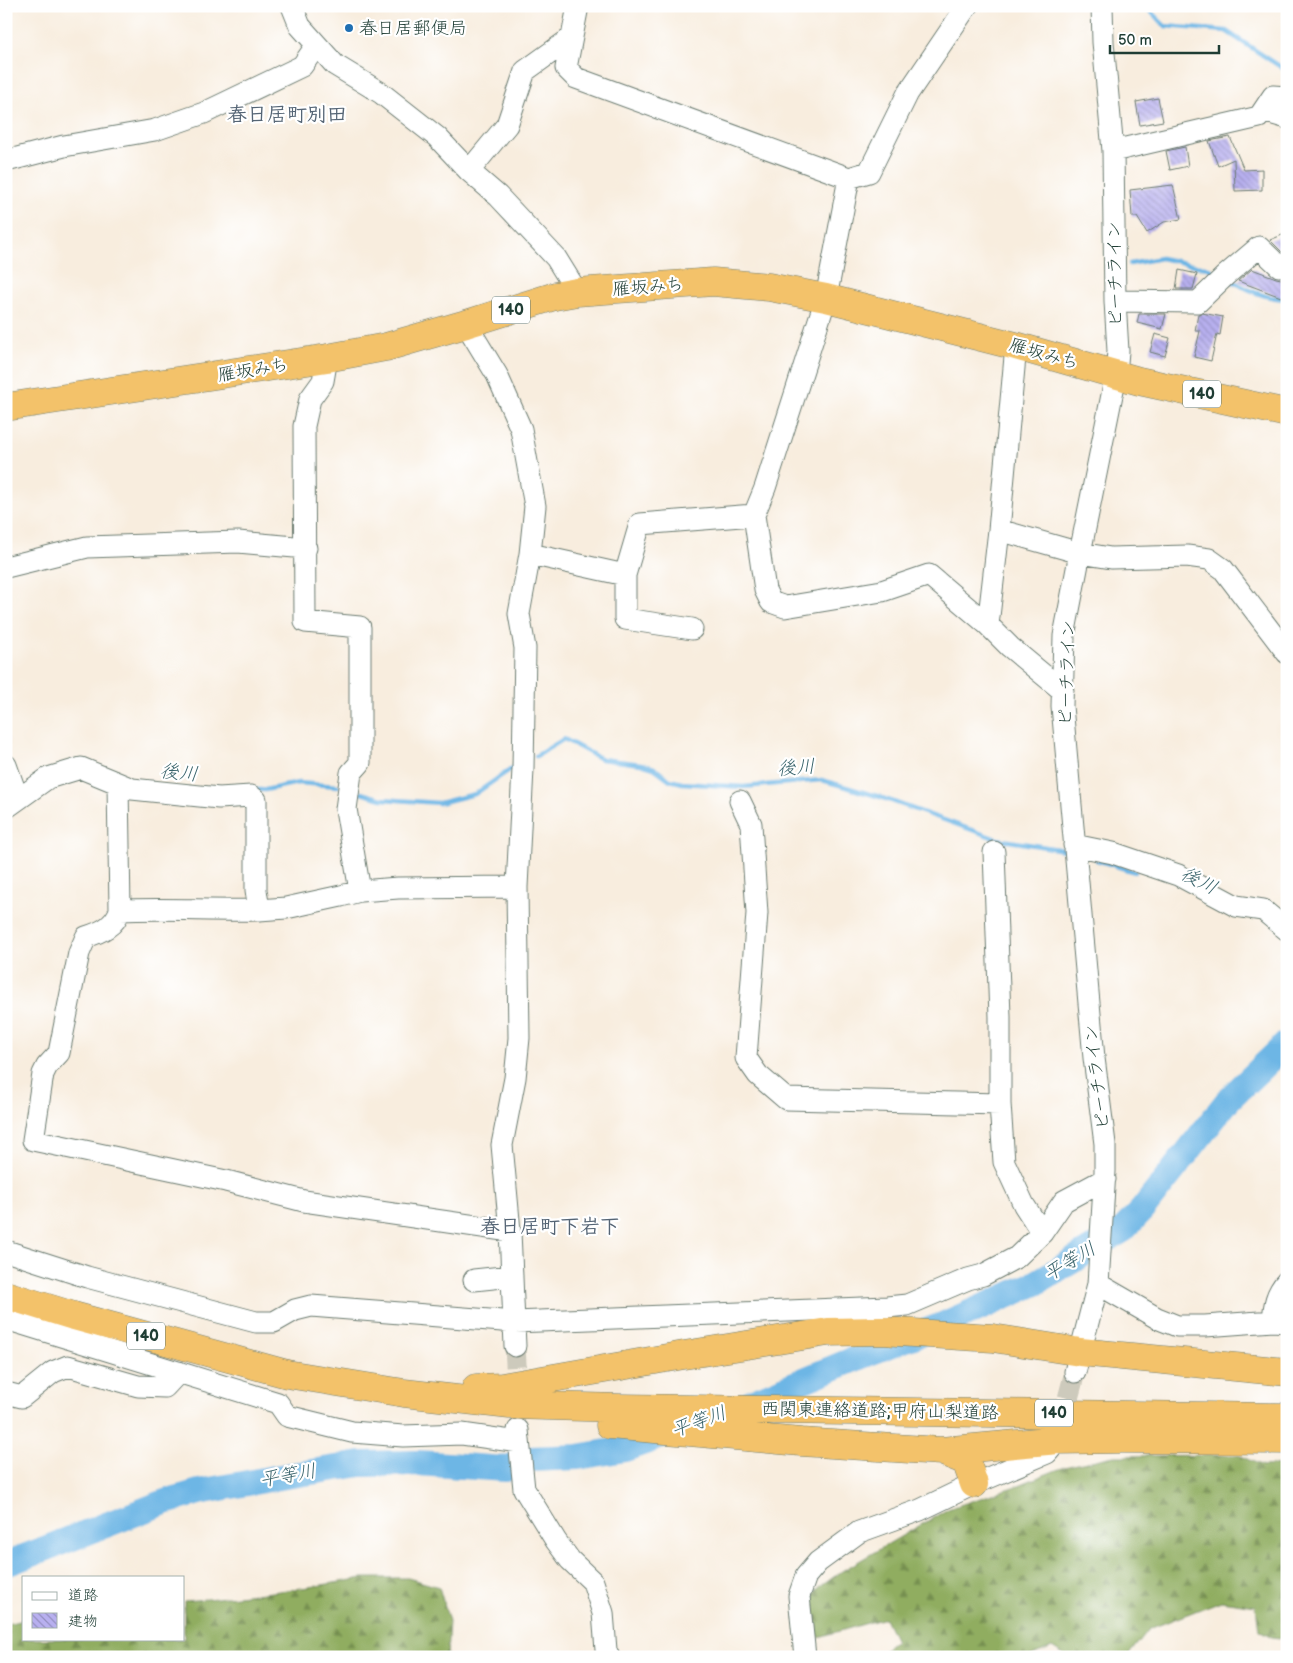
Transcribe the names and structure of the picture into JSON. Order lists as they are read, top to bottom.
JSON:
{
  "streets": {
    "highway": ["雁坂みち", "140", "西関東連絡道路;甲府山梨道路"],
    "street": ["ピーチライン"]
  },
  "crossings": [
    ["ピーチライン", "雁坂みち"]
  ],
  "districts": ["春日居町別田", "春日居町下岩下"],
  "water": ["後川", "平等川"],
  "places": ["春日居郵便局"],
  "legend": ["道路", "建物"],
  "scale_bar": "50 m"
}
